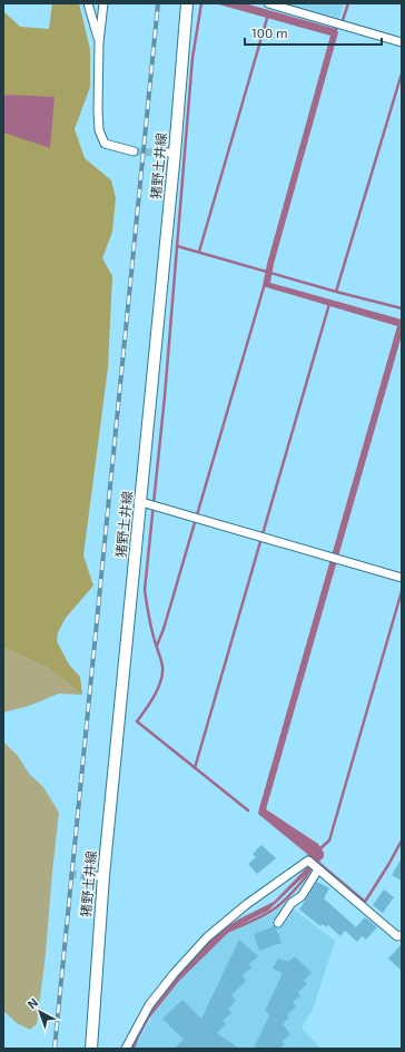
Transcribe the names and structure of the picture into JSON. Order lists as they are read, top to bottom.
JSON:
{
  "streets": {
    "main road": ["猪野土井線"]
  },
  "scale_bar": "100 m",
  "north": "top left"
}
